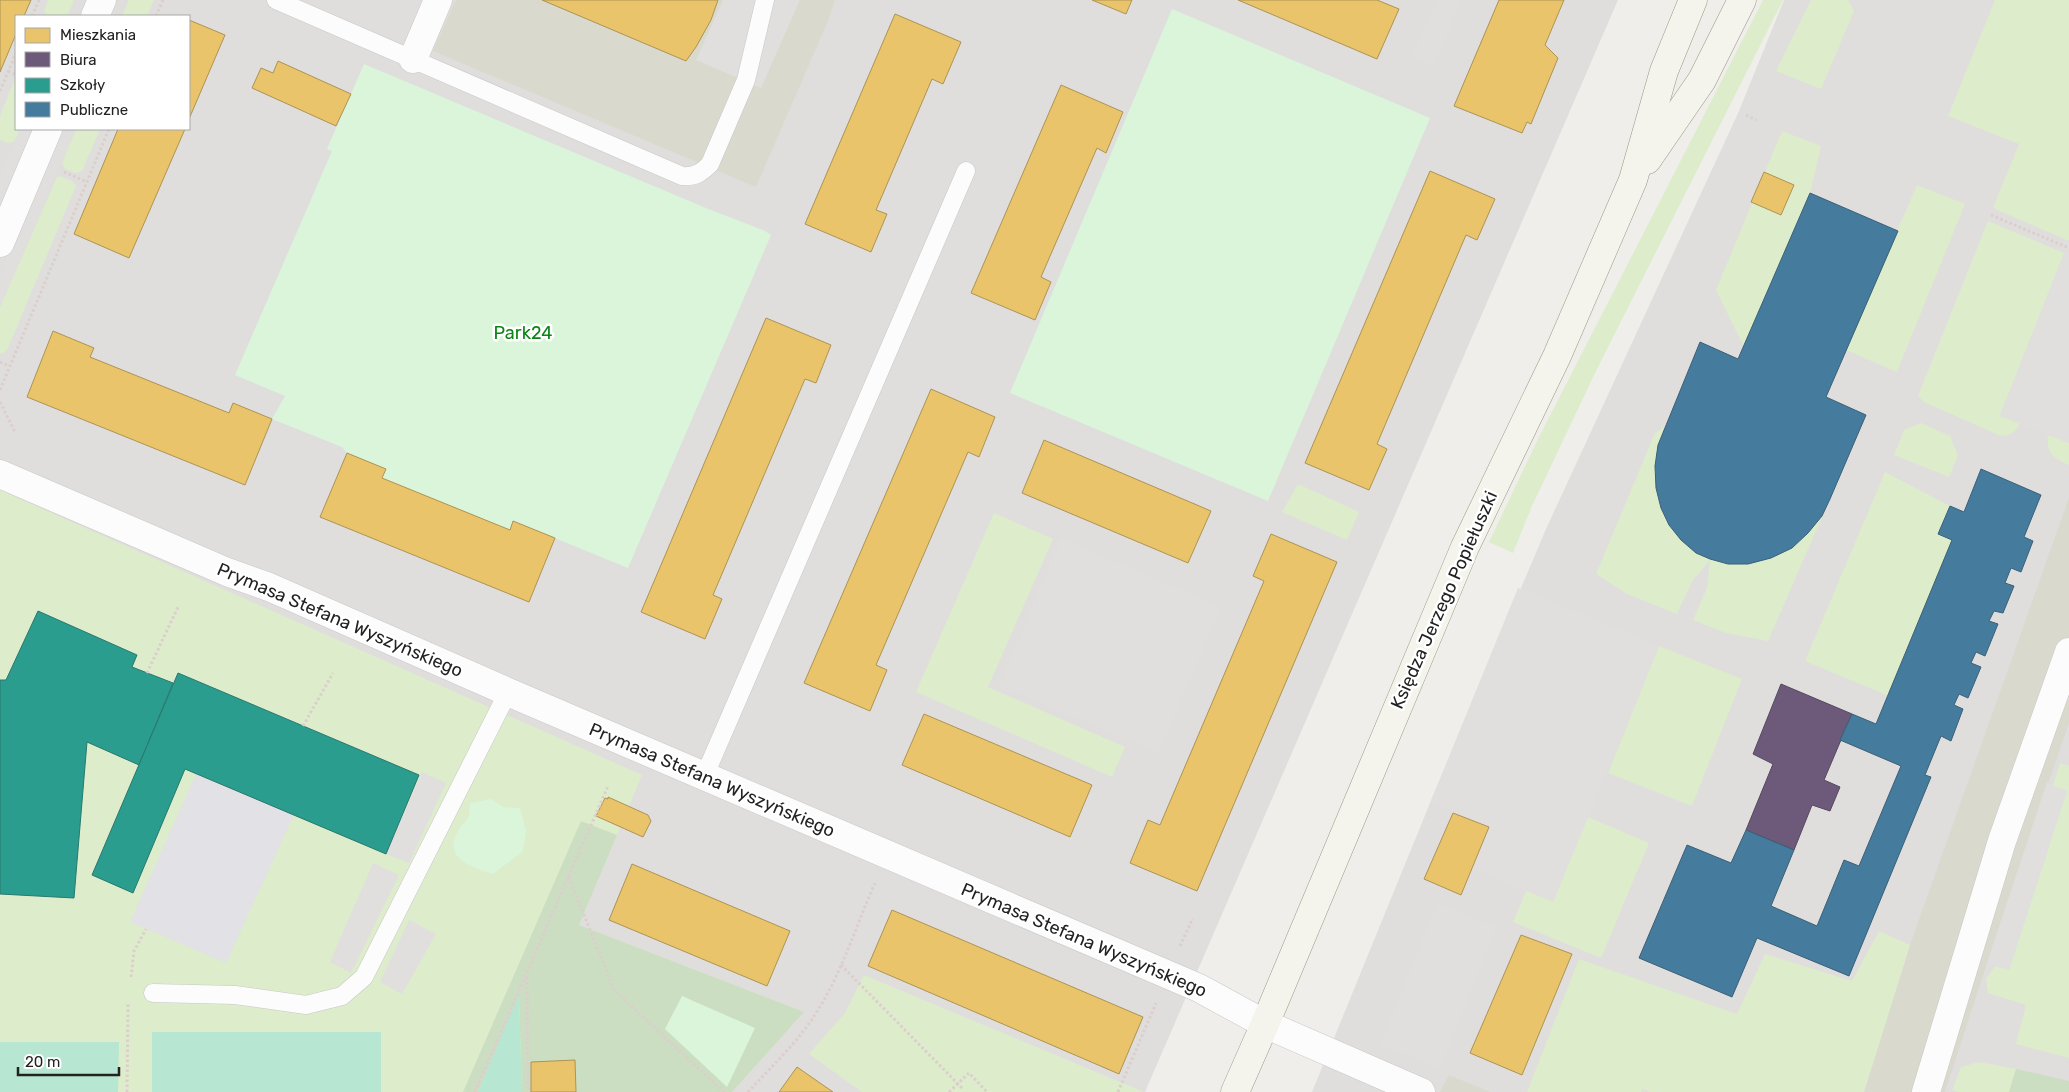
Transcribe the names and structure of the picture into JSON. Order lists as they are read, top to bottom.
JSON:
{
  "streets": {
    "street": ["Księdza Jerzego Popiełuszki", "Prymasa Stefana Wyszyńskiego"]
  },
  "crossings": [
    ["Księdza Jerzego Popiełuszki", "Prymasa Stefana Wyszyńskiego"]
  ],
  "parks": ["Park24"],
  "legend": [
    "Mieszkania",
    "Biura",
    "Szkoły",
    "Publiczne"
  ],
  "scale_bar": "20 m"
}
